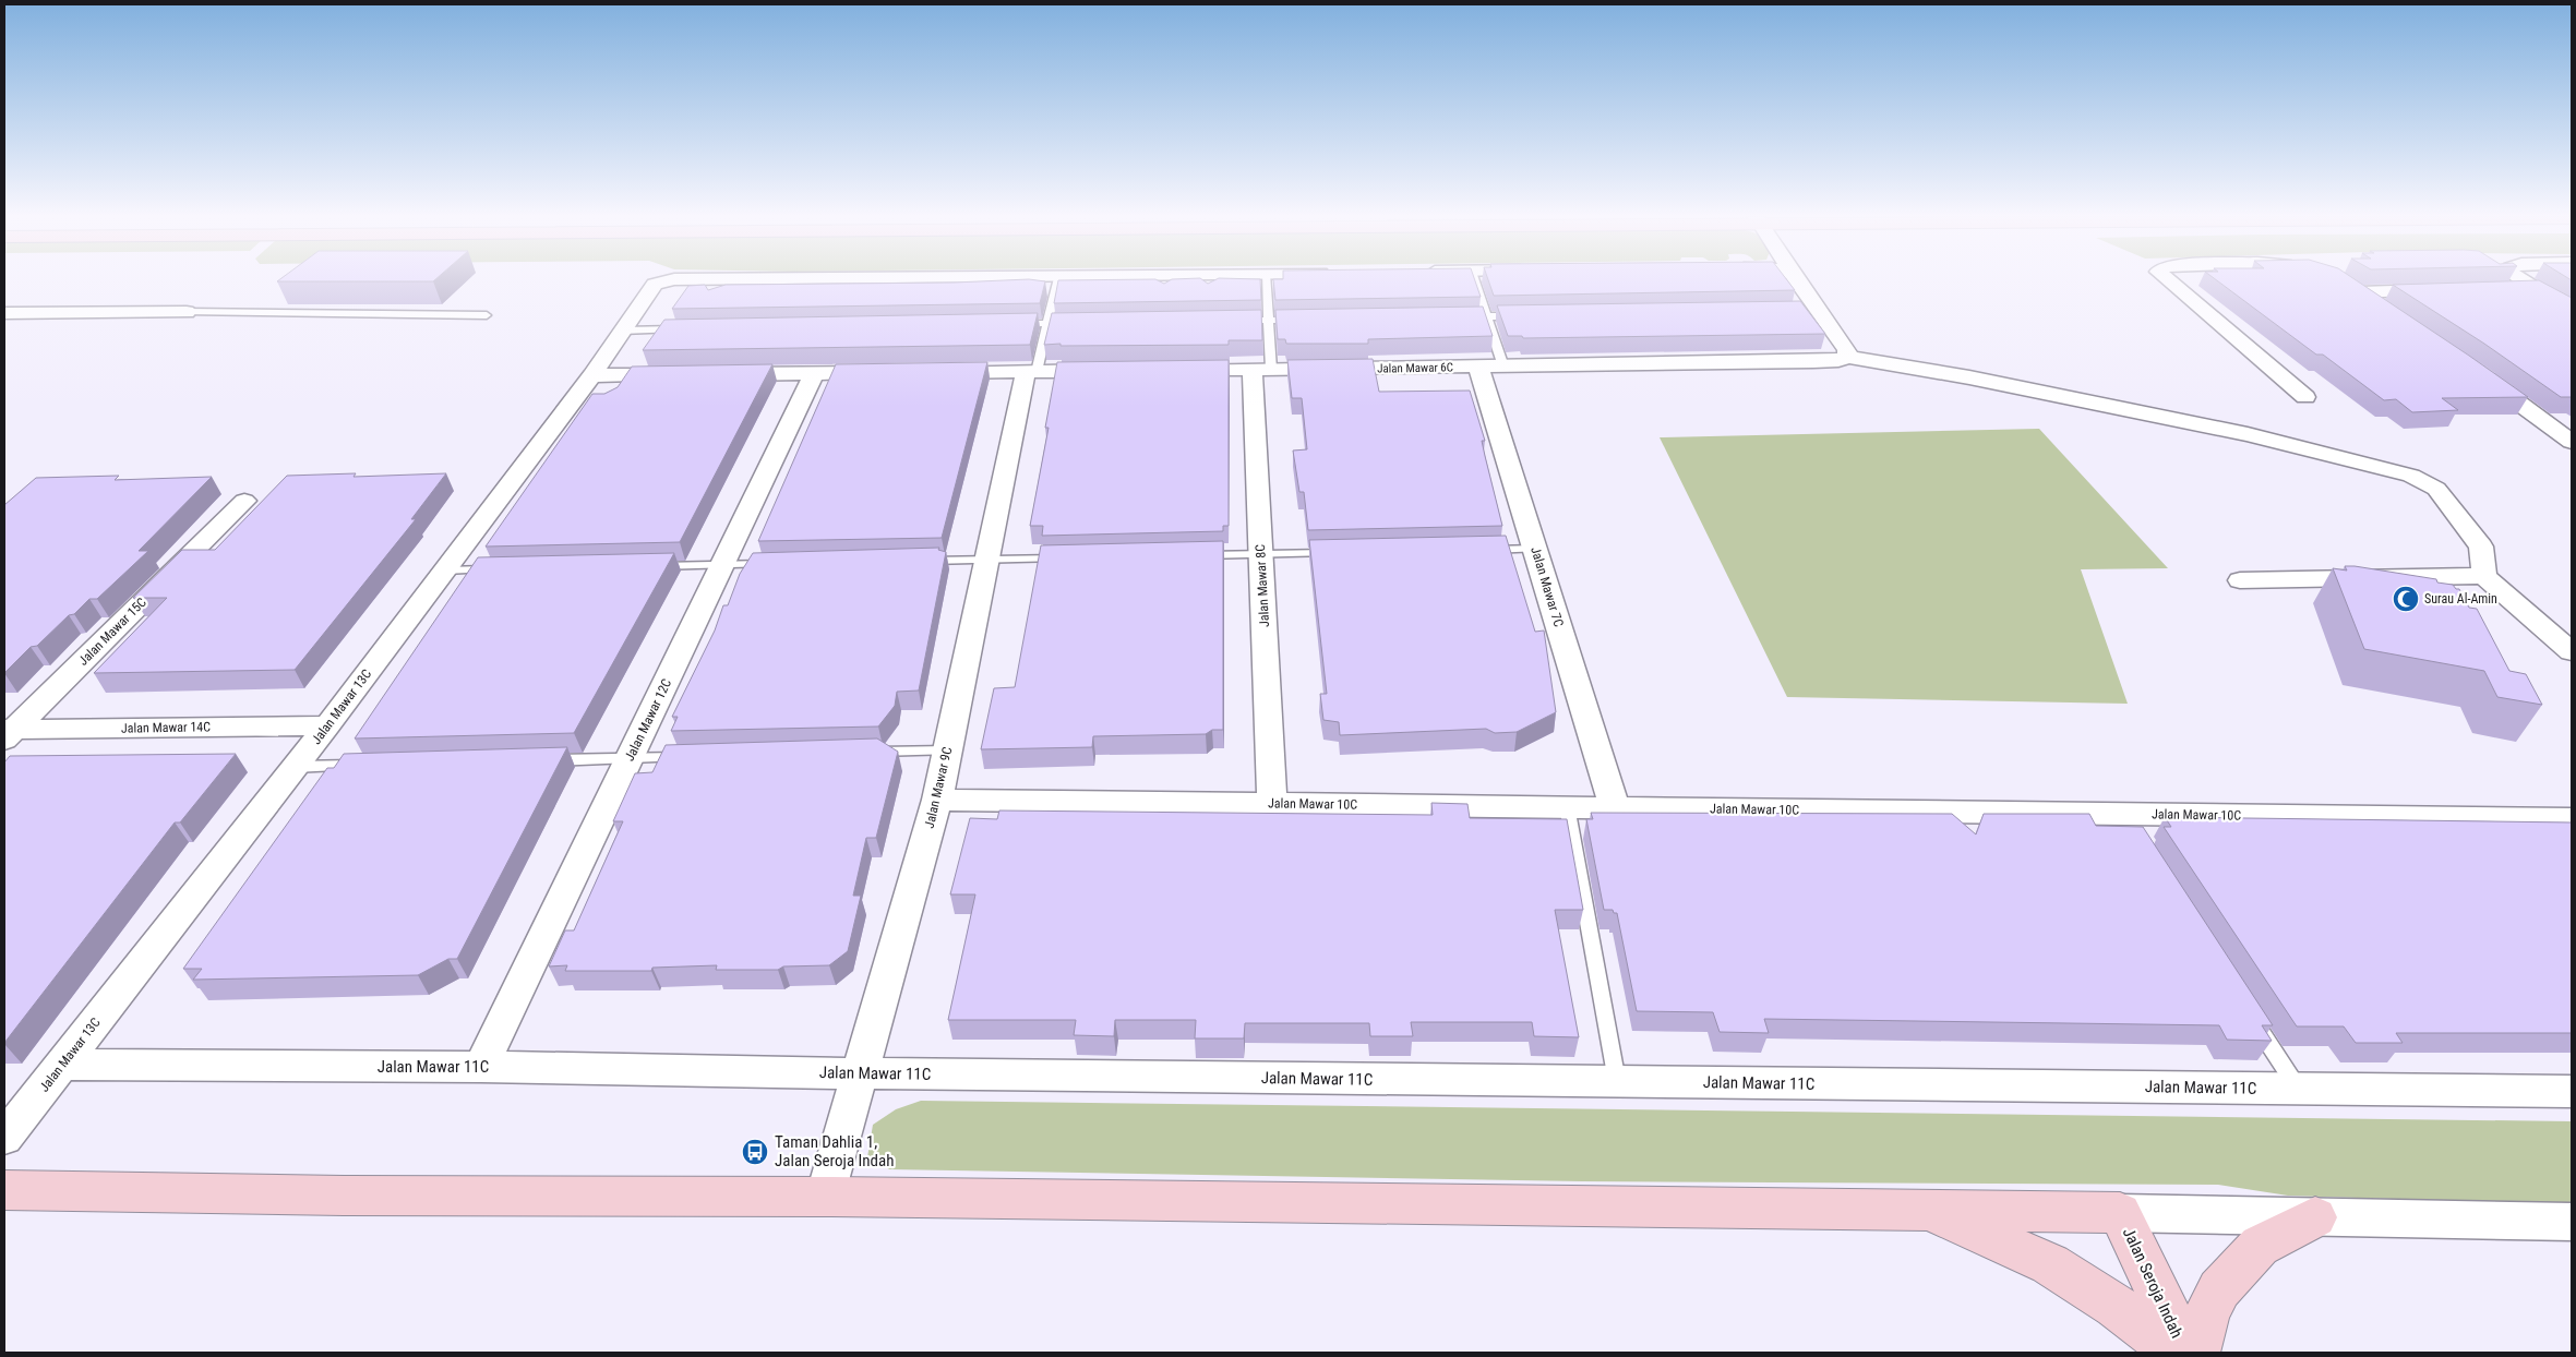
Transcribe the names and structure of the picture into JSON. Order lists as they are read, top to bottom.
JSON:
{
  "streets": {
    "street": [
      "Jalan Mawar 6C",
      "Jalan Mawar 8C",
      "Jalan Mawar 7C",
      "Jalan Mawar 15C",
      "Jalan Mawar 13C",
      "Jalan Mawar 12C",
      "Jalan Mawar 14C",
      "Jalan Mawar 9C",
      "Jalan Mawar 10C",
      "Jalan Mawar 11C",
      "Jalan Seroja Indah"
    ]
  },
  "crossings": [
    ["Jalan Mawar 6C", "Jalan Mawar 8C"],
    ["Jalan Mawar 6C", "Jalan Mawar 7C"],
    ["Jalan Mawar 8C", "Jalan Mawar 10C"],
    ["Jalan Mawar 7C", "Jalan Mawar 10C"],
    ["Jalan Mawar 15C", "Jalan Mawar 14C"],
    ["Jalan Mawar 13C", "Jalan Mawar 14C"],
    ["Jalan Mawar 13C", "Jalan Mawar 11C"],
    ["Jalan Mawar 12C", "Jalan Mawar 11C"],
    ["Jalan Mawar 9C", "Jalan Mawar 10C"],
    ["Jalan Mawar 9C", "Jalan Mawar 11C"]
  ],
  "places": {
    "mosque": ["Surau Al-Amin"],
    "bus stop": ["Taman Dahlia 1, Jalan Seroja Indah"]
  }
}
